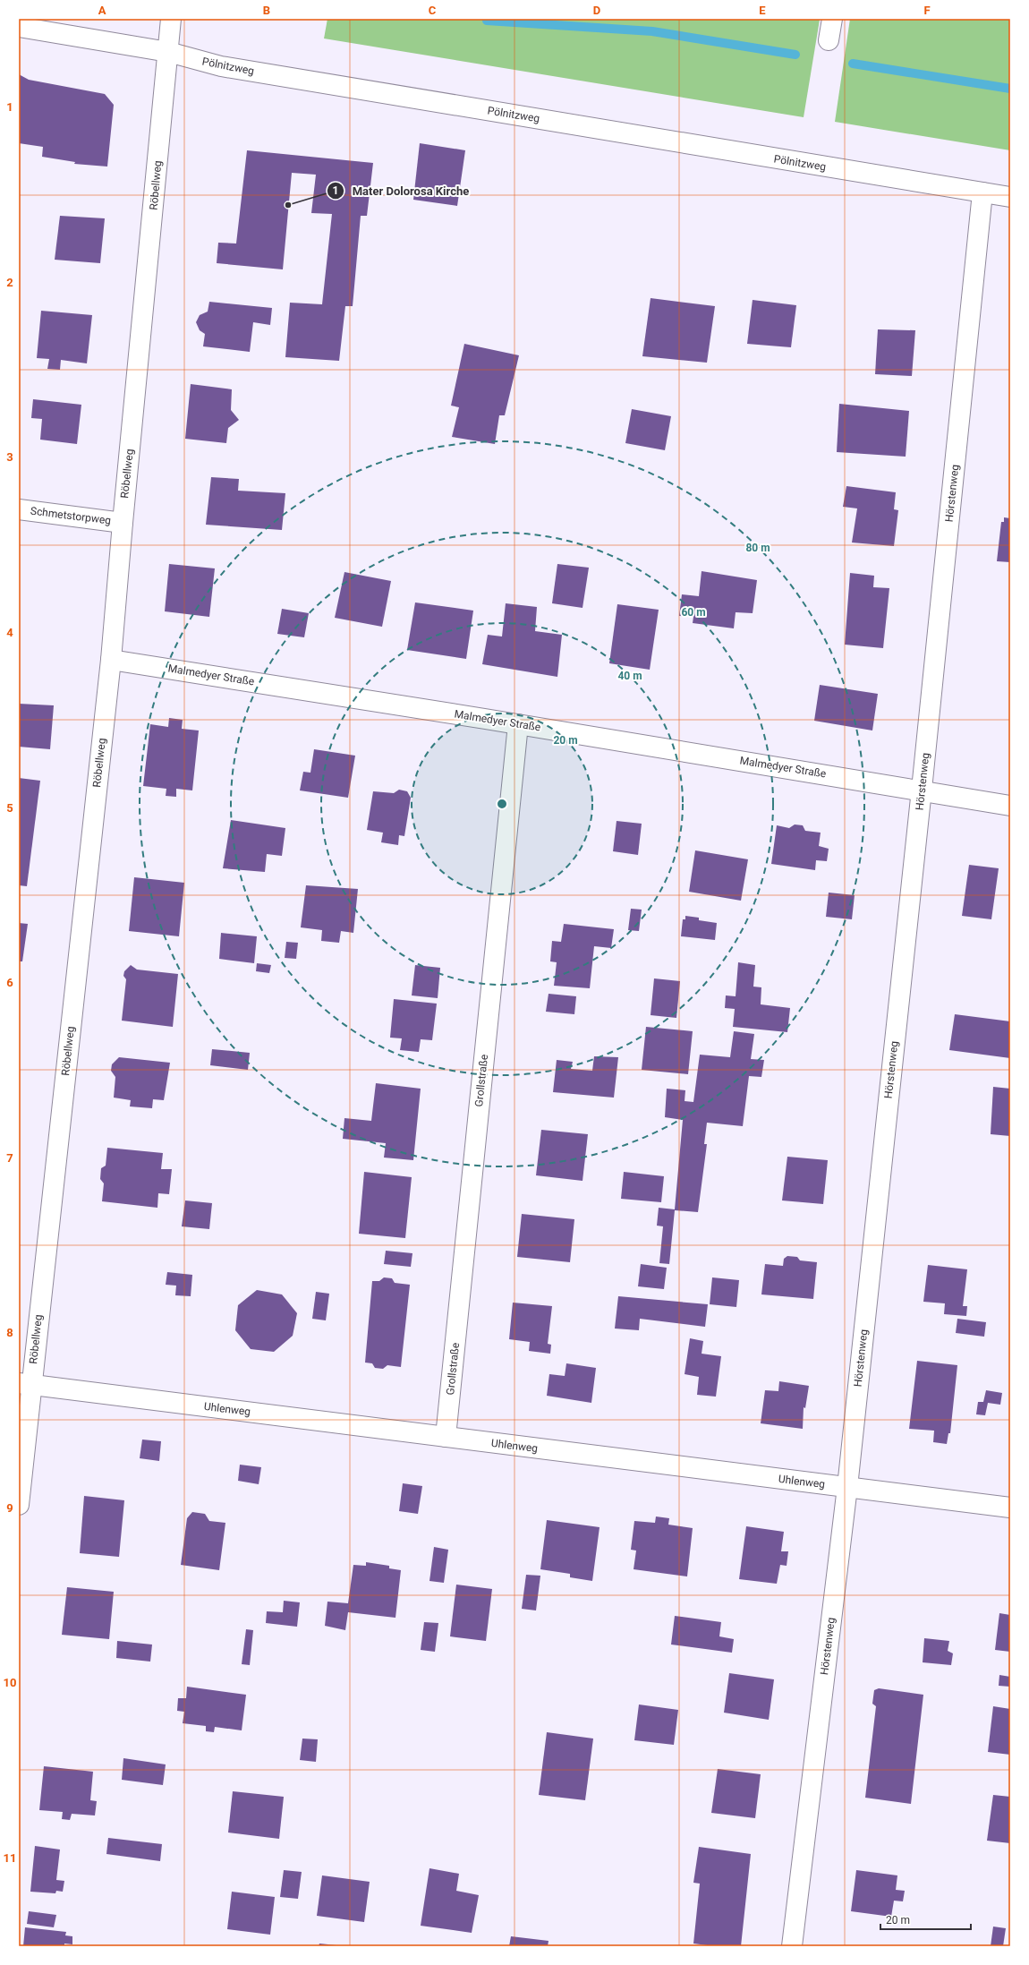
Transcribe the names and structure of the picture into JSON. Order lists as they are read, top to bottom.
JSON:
{
  "streets": {
    "street": [
      "Pölnitzweg",
      "Röbellweg",
      "Hörstenweg",
      "Schmetstorpweg",
      "Malmedyer Straße",
      "Grollstraße",
      "Uhlenweg"
    ]
  },
  "crossings": [
    ["Pölnitzweg", "Röbellweg"],
    ["Pölnitzweg", "Hörstenweg"],
    ["Röbellweg", "Schmetstorpweg"],
    ["Röbellweg", "Malmedyer Straße"],
    ["Röbellweg", "Uhlenweg"],
    ["Hörstenweg", "Malmedyer Straße"],
    ["Hörstenweg", "Uhlenweg"],
    ["Malmedyer Straße", "Grollstraße"],
    ["Grollstraße", "Uhlenweg"]
  ],
  "places": ["Mater Dolorosa Kirche"],
  "scale_bar": "20 m",
  "grid": {
    "columns": [
      "A",
      "B",
      "C",
      "D",
      "E",
      "F"
    ],
    "rows": [
      "1",
      "2",
      "3",
      "4",
      "5",
      "6",
      "7",
      "8",
      "9",
      "10",
      "11"
    ]
  },
  "rings": [
    "80 m",
    "60 m",
    "40 m",
    "20 m"
  ]
}
